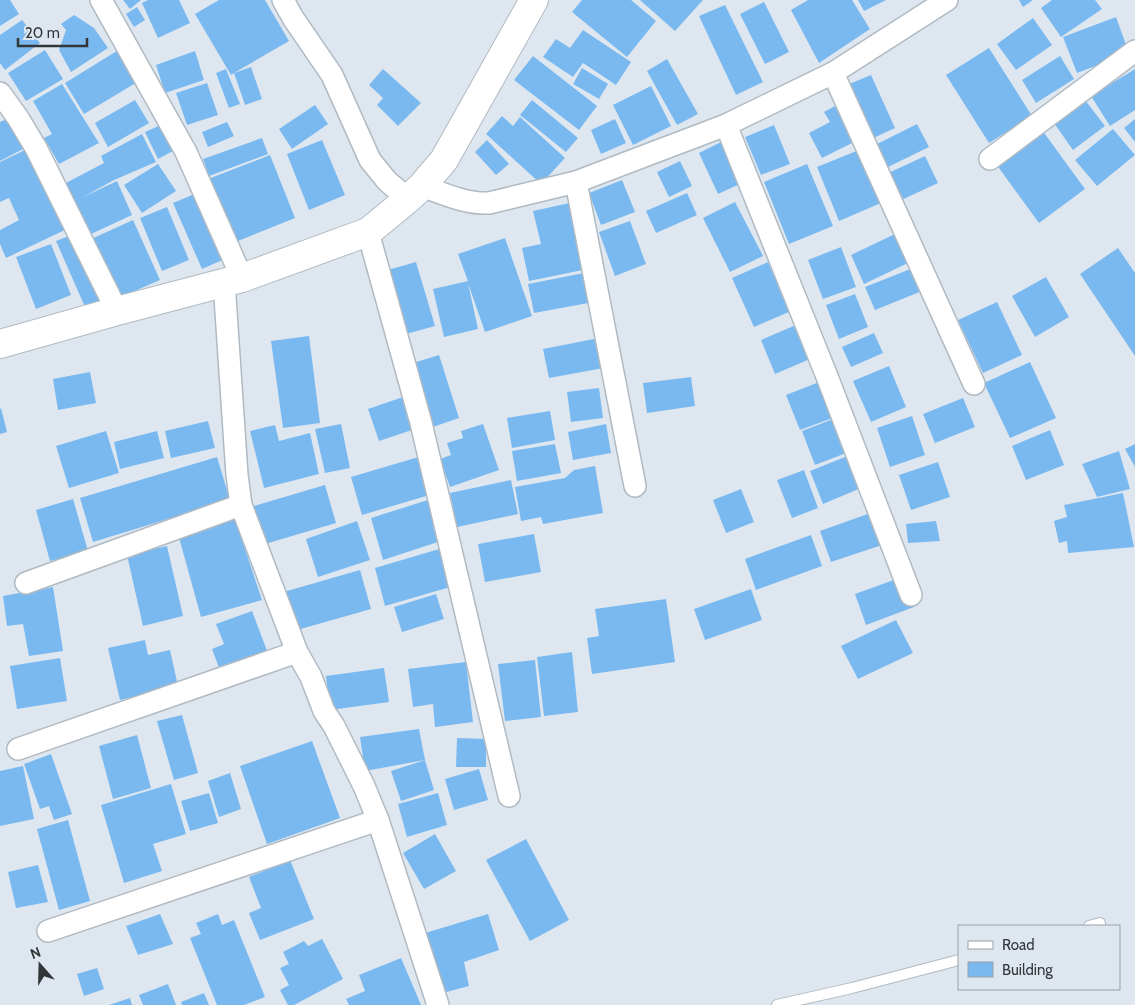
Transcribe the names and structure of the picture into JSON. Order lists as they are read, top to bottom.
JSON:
{
  "legend": ["Road", "Building"],
  "scale_bar": "20 m",
  "north": "top"
}
